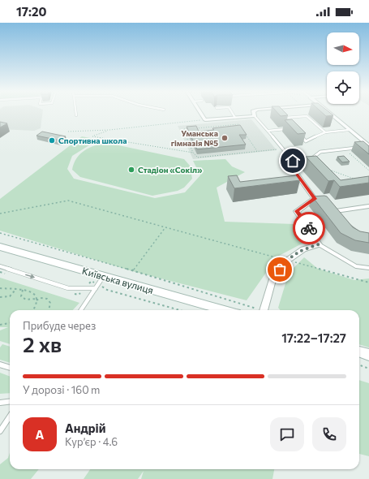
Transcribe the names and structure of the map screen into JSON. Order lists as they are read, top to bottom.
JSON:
{
  "streets": {
    "main road": ["Київська вулиця"]
  },
  "places": ["Уманська гімназія №5", "Спортивна школа", "Стадіон «Сокіл»"],
  "north": "right",
  "page": {
    "status": "17:20",
    "heading": ["2 хв", "Прибуде через", "17:22–17:27"],
    "panel": ["Андрій", "Кур’єр · 4.6"],
    "bar": "У дорозі · 160 m",
    "round": "А"
  }
}
